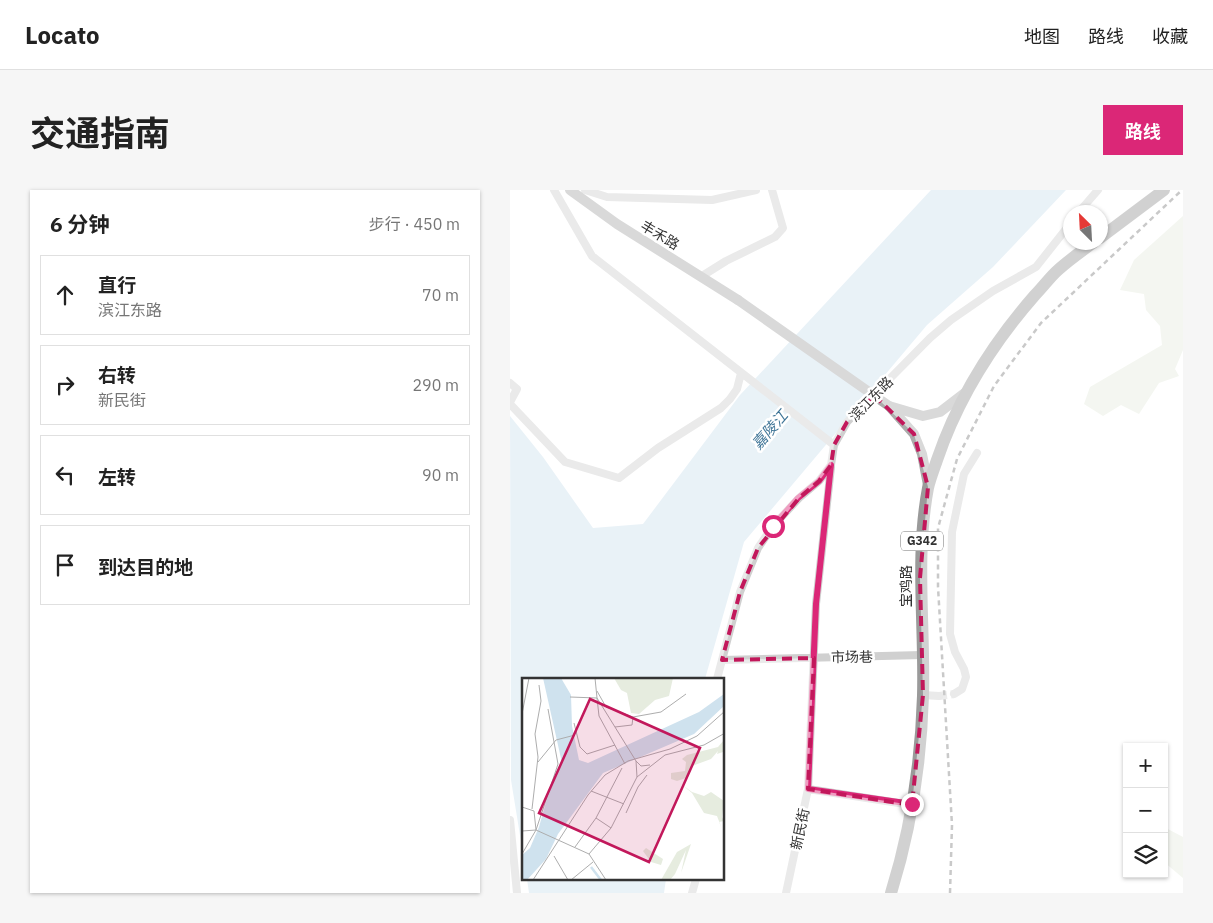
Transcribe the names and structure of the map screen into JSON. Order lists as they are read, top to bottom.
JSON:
{
  "streets": {
    "highway": ["G342", "宝鸡路"],
    "main road": ["丰禾路"],
    "street": ["滨江东路", "市场巷", "新民街"]
  },
  "crossings": [
    ["滨江东路", "新民街"],
    ["宝鸡路", "市场巷"],
    ["市场巷", "新民街"]
  ],
  "water": ["嘉陵江"],
  "north": "top left",
  "page": {
    "header": "Locato",
    "nav": ["地图", "路线", "收藏"],
    "title": "交通指南",
    "buttons": "路线",
    "heading": ["6 分钟", "步行 · 450 m"],
    "list": [
      ["直行", "滨江东路", "70 m"],
      ["右转", "新民街", "290 m"],
      ["左转", "90 m"],
      "到达目的地"
    ],
    "map_buttons": ["+", "−"]
  }
}
